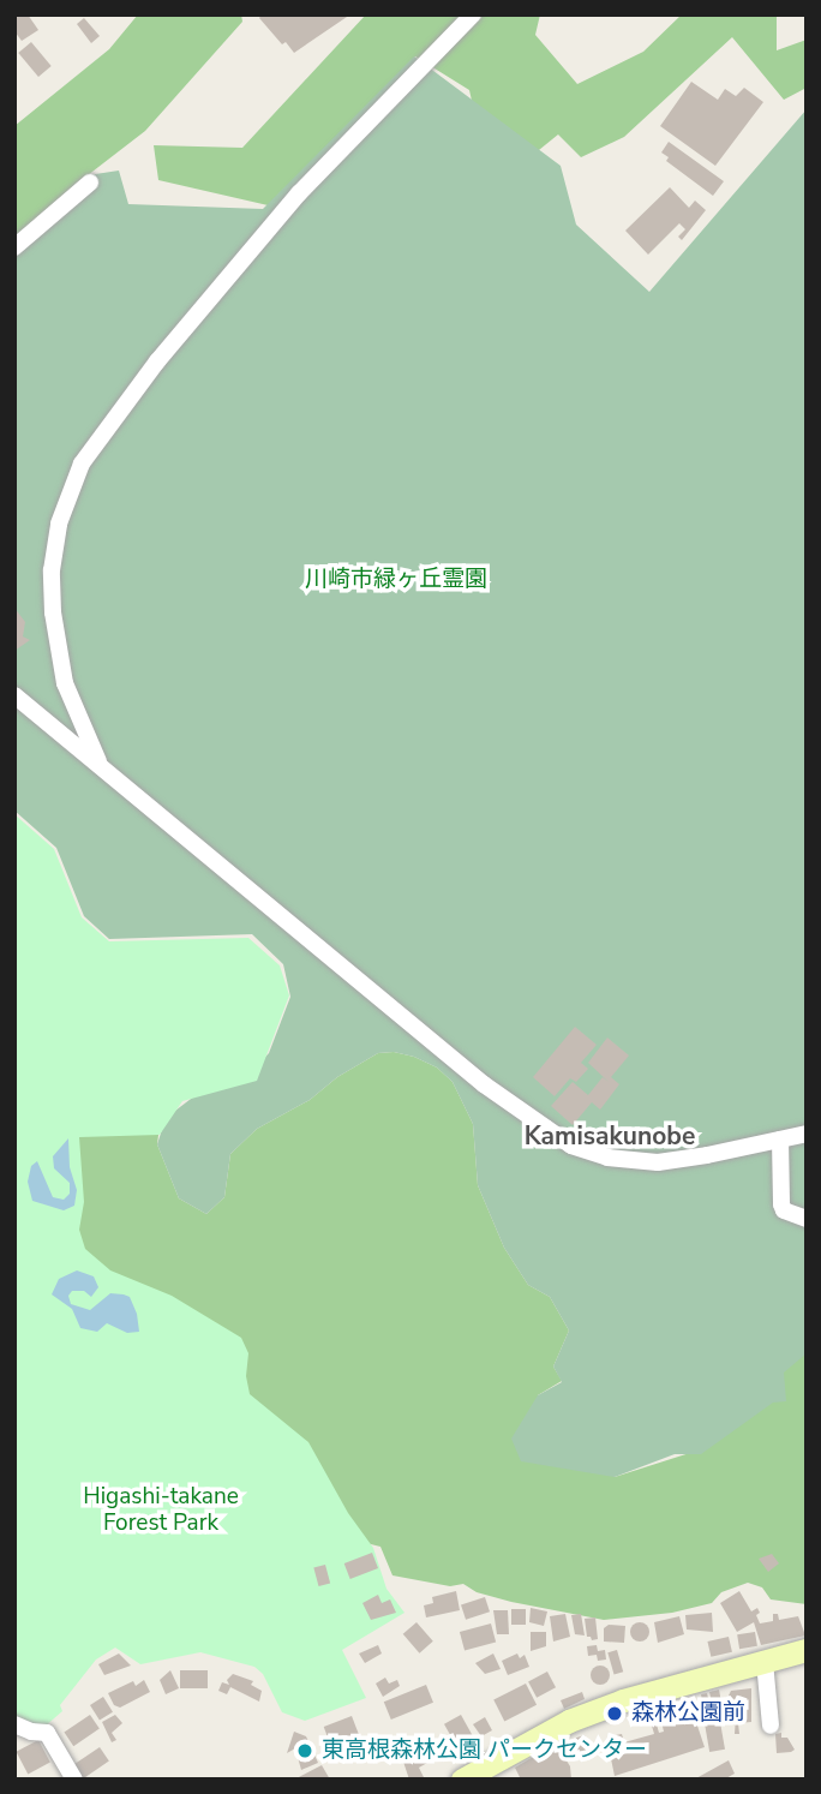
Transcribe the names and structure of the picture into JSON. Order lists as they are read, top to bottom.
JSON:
{
  "districts": ["Kamisakunobe"],
  "parks": ["川崎市緑ヶ丘霊園", "Higashi-takane Forest Park"],
  "places": ["森林公園前", "東高根森林公園 パークセンター"]
}
